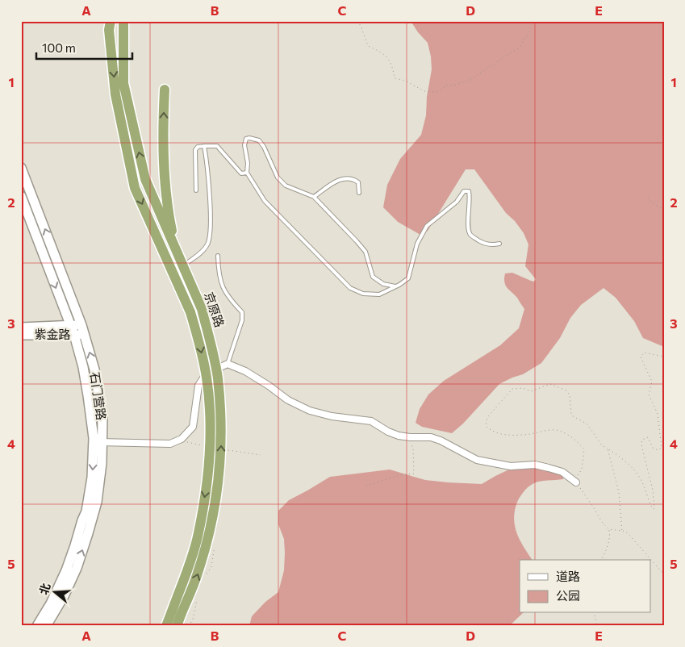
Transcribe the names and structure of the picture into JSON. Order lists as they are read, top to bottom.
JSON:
{
  "streets": {
    "highway": ["京原路"],
    "main road": ["紫金路", "石门营路"]
  },
  "crossings": [
    ["紫金路", "石门营路"]
  ],
  "legend": ["道路", "公园"],
  "scale_bar": "100 m",
  "north": "left",
  "grid": {
    "columns": [
      "A",
      "B",
      "C",
      "D",
      "E"
    ],
    "rows": [
      "1",
      "2",
      "3",
      "4",
      "5"
    ]
  }
}
